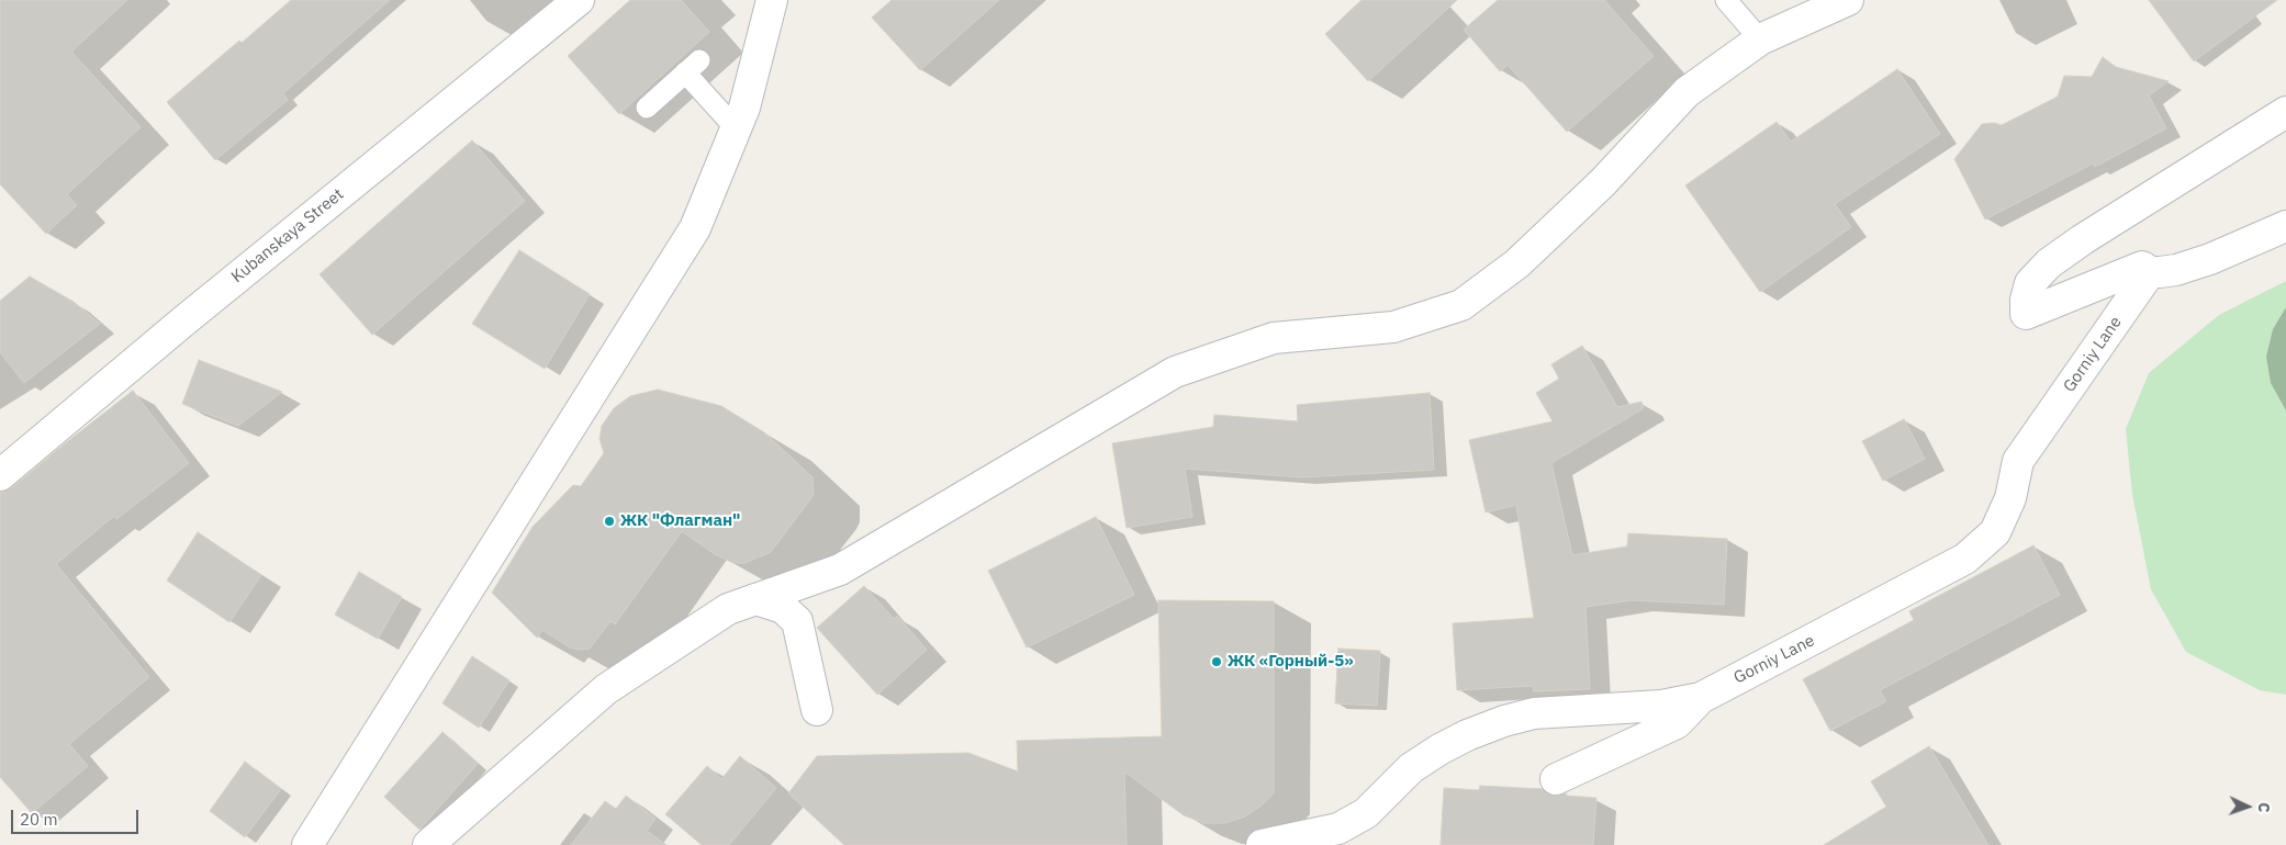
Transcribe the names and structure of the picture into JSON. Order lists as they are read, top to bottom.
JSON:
{
  "streets": {
    "street": ["Kubanskaya Street", "Gorniy Lane"]
  },
  "places": ["ЖК \"Флагман\"", "ЖК «Горный-5»"],
  "scale_bar": "20 m",
  "north": "right"
}
